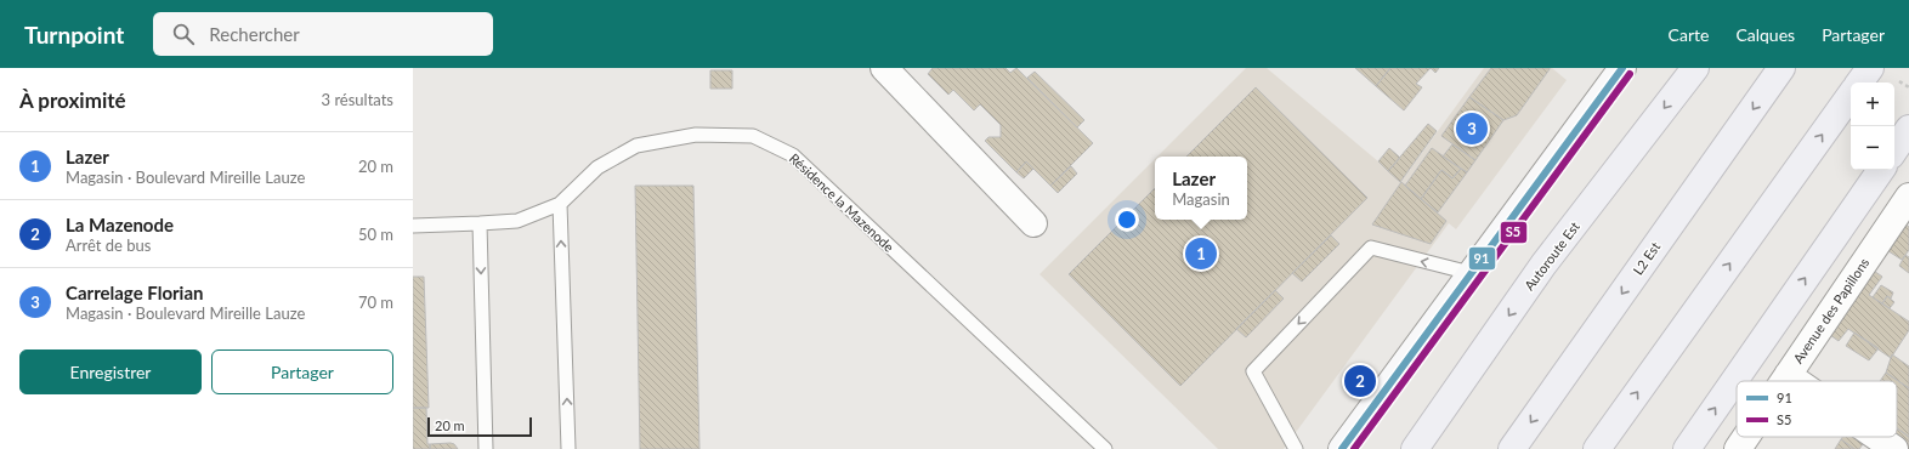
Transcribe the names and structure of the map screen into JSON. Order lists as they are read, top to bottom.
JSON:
{
  "streets": {
    "highway": ["Autoroute Est", "L2 Est"],
    "street": ["Avenue des Papillons"],
    "lane": ["Résidence la Mazenode"]
  },
  "lines": ["transit line 91", "transit line S5"],
  "legend": ["91", "S5"],
  "scale_bar": "20 m",
  "page": {
    "header": "Turnpoint",
    "search": "Rechercher",
    "nav": ["Carte", "Calques", "Partager"],
    "heading": ["À proximité", "3 résultats"],
    "map_buttons": ["+", "−"],
    "pins": ["3", "1", "2"],
    "list": [
      {
        "mark": "1",
        "name": "Lazer",
        "note": "Magasin · Boulevard Mireille Lauze",
        "value": "20 m"
      },
      {
        "mark": "2",
        "name": "La Mazenode",
        "note": "Arrêt de bus",
        "value": "50 m"
      },
      {
        "mark": "3",
        "name": "Carrelage Florian",
        "note": "Magasin · Boulevard Mireille Lauze",
        "value": "70 m"
      }
    ],
    "popup": ["Lazer", "Magasin"],
    "buttons": ["Enregistrer", "Partager"],
    "scale": "20 m"
  }
}
